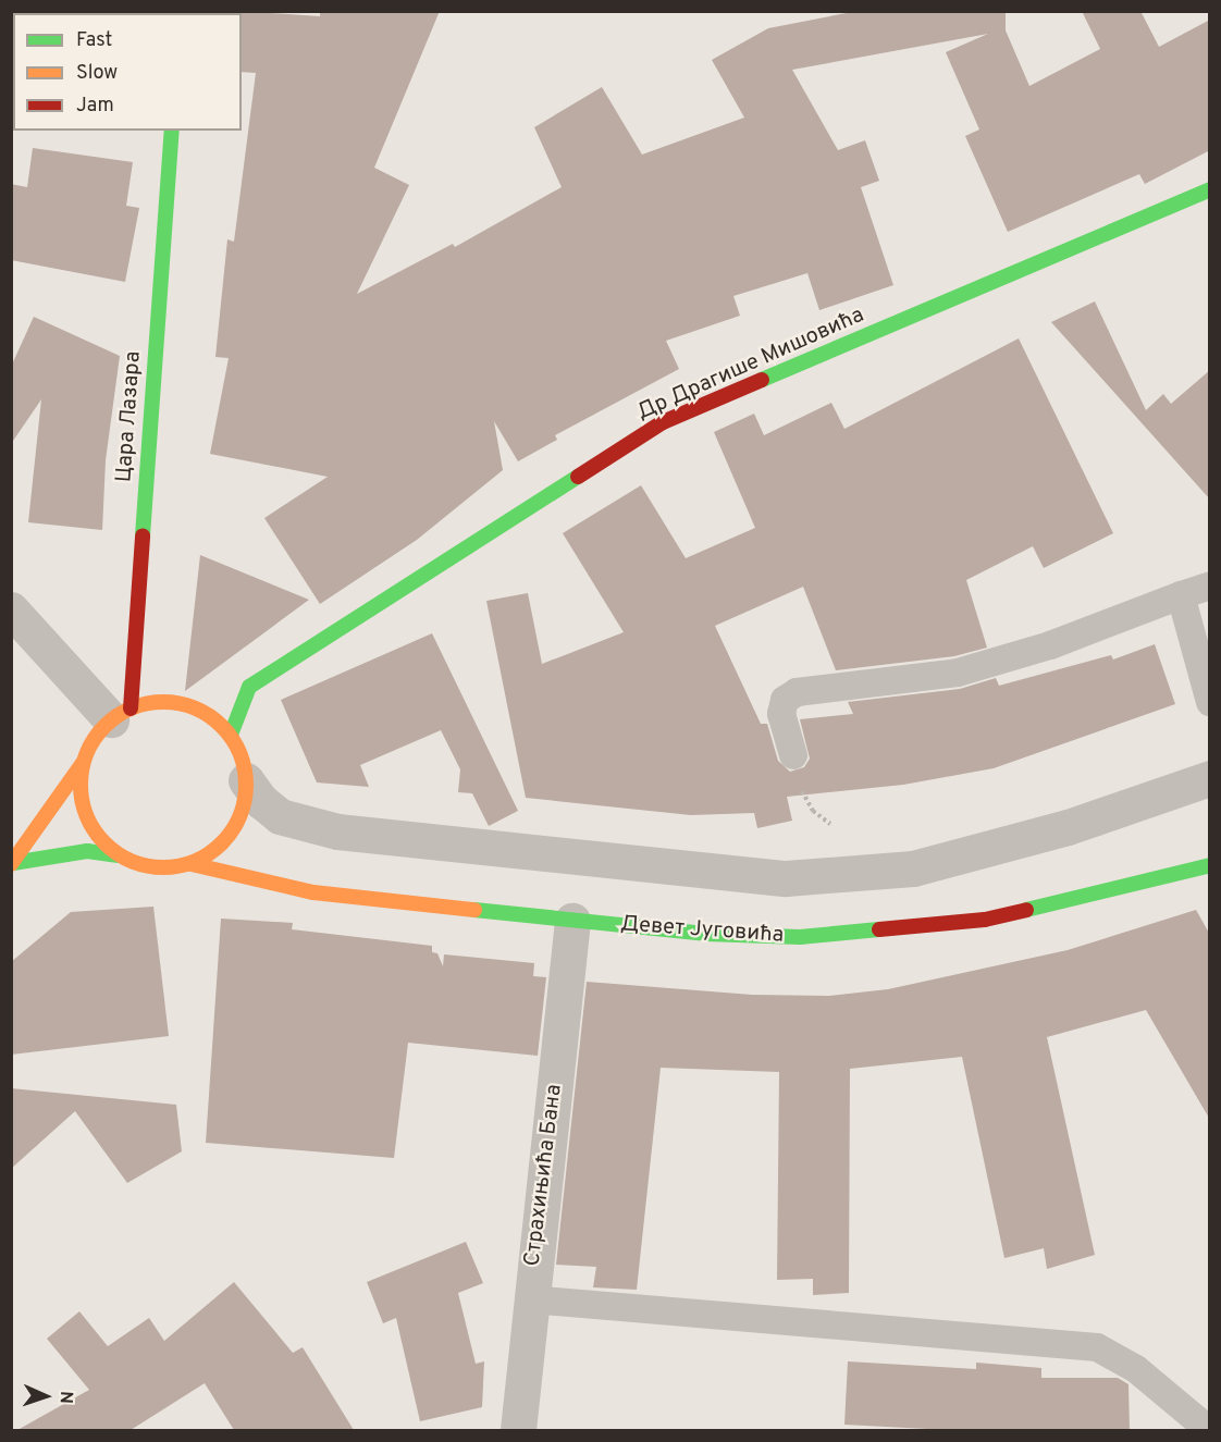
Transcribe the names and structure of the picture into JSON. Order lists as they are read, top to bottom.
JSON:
{
  "streets": {
    "street": [
      "Др Драгише Мишовића",
      "Цара Лазара",
      "Девет Југовића",
      "Страхињића Бана"
    ]
  },
  "crossings": [
    ["Др Драгише Мишовића", "Цара Лазара"],
    ["Др Драгише Мишовића", "Девет Југовића"],
    ["Цара Лазара", "Девет Југовића"],
    ["Девет Југовића", "Страхињића Бана"]
  ],
  "legend": ["Fast", "Slow", "Jam"],
  "north": "right"
}
